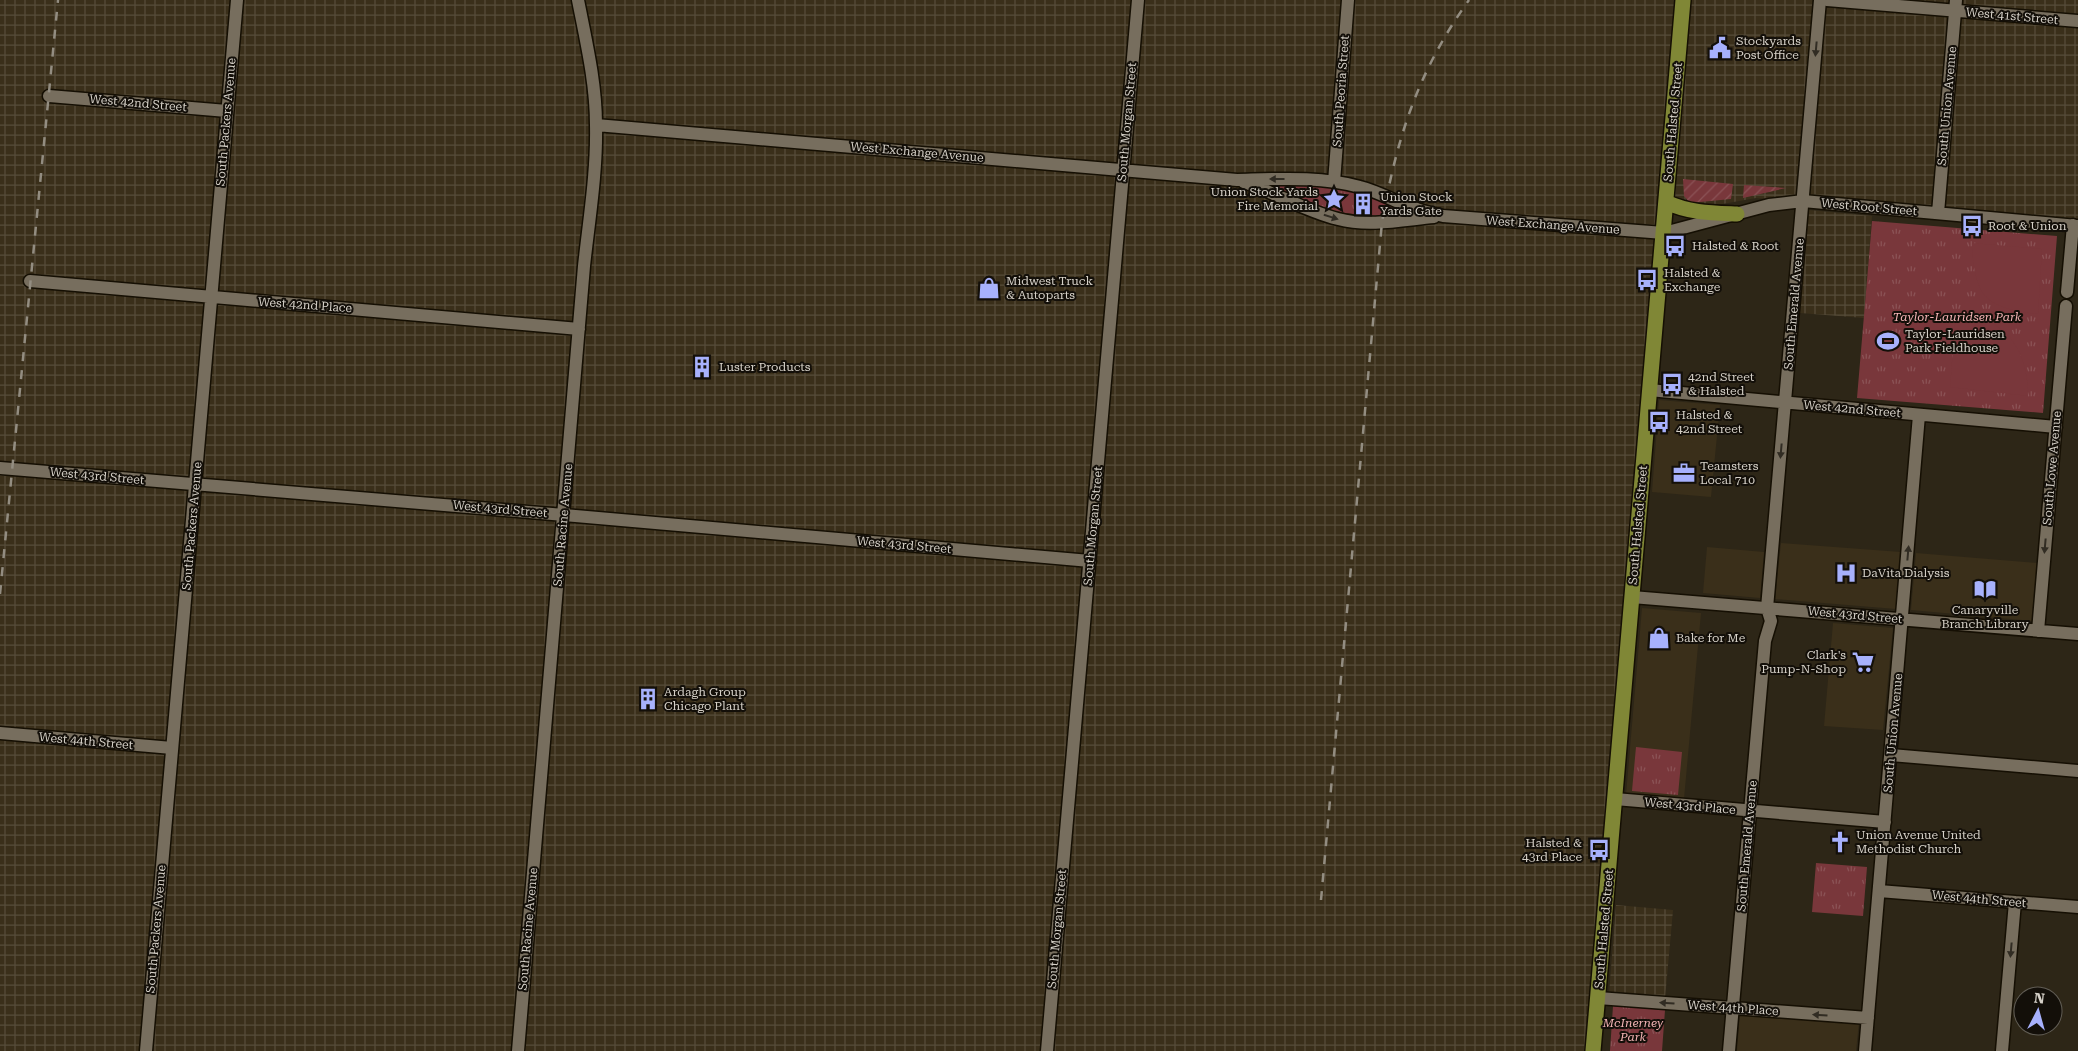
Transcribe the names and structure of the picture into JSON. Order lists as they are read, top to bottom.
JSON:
{
  "streets": {
    "main road": ["South Halsted Street"],
    "street": [
      "West 41st Street",
      "South Peoria Street",
      "West 42nd Street",
      "South Union Avenue",
      "South Packers Avenue",
      "South Morgan Street",
      "West Exchange Avenue",
      "West Root Street",
      "South Emerald Avenue",
      "West 42nd Place",
      "South Lowe Avenue",
      "West 43rd Street",
      "South Racine Avenue",
      "West 44th Street",
      "West 43rd Place",
      "West 44th Place"
    ]
  },
  "crossings": [
    ["West 41st Street", "South Union Avenue"],
    ["South Peoria Street", "West Exchange Avenue"],
    ["West 42nd Street", "South Union Avenue"],
    ["West 42nd Street", "South Packers Avenue"],
    ["West 42nd Street", "South Halsted Street"],
    ["West 42nd Street", "South Emerald Avenue"],
    ["West 42nd Street", "South Lowe Avenue"],
    ["South Union Avenue", "West Root Street"],
    ["South Union Avenue", "West 43rd Street"],
    ["South Union Avenue", "West 44th Street"],
    ["South Union Avenue", "West 43rd Place"],
    ["South Union Avenue", "West 44th Place"],
    ["South Packers Avenue", "West 42nd Place"],
    ["South Packers Avenue", "West 43rd Street"],
    ["South Packers Avenue", "West 44th Street"],
    ["South Morgan Street", "West Exchange Avenue"],
    ["South Morgan Street", "West 43rd Street"],
    ["South Halsted Street", "West Exchange Avenue"],
    ["South Halsted Street", "West Root Street"],
    ["South Halsted Street", "West 43rd Street"],
    ["South Halsted Street", "West 43rd Place"],
    ["South Halsted Street", "West 44th Place"],
    ["West Exchange Avenue", "West Root Street"],
    ["West Exchange Avenue", "South Racine Avenue"],
    ["West Root Street", "South Emerald Avenue"],
    ["South Emerald Avenue", "West 43rd Street"],
    ["South Emerald Avenue", "West 43rd Place"],
    ["South Emerald Avenue", "West 44th Place"],
    ["West 42nd Place", "South Racine Avenue"],
    ["South Lowe Avenue", "West 43rd Street"],
    ["West 43rd Street", "South Racine Avenue"]
  ],
  "one_way": ["South Emerald Avenue", "South Lowe Avenue", "West 44th Place"],
  "parks": ["Taylor-Lauridsen Park", "McInerney Park"],
  "places": {
    "public building": ["Stockyards Post Office"],
    "place": ["Union Stock Yards Fire Memorial"],
    "building": ["Union Stock Yards Gate", "Luster Products", "Ardagh Group Chicago Plant"],
    "bus stop": [
      "Root & Union",
      "Halsted & Root",
      "Halsted & Exchange",
      "42nd Street & Halsted",
      "Halsted & 42nd Street",
      "Halsted & 43rd Place"
    ],
    "shop": ["Midwest Truck & Autoparts", "Bake for Me"],
    "sports": ["Taylor-Lauridsen Park Fieldhouse"],
    "office": ["Teamsters Local 710"],
    "hospital": ["DaVita Dialysis"],
    "library": ["Canaryville Branch Library"],
    "supermarket": ["Clark's Pump-N-Shop"],
    "church": ["Union Avenue United Methodist Church"]
  },
  "north": "top"
}
